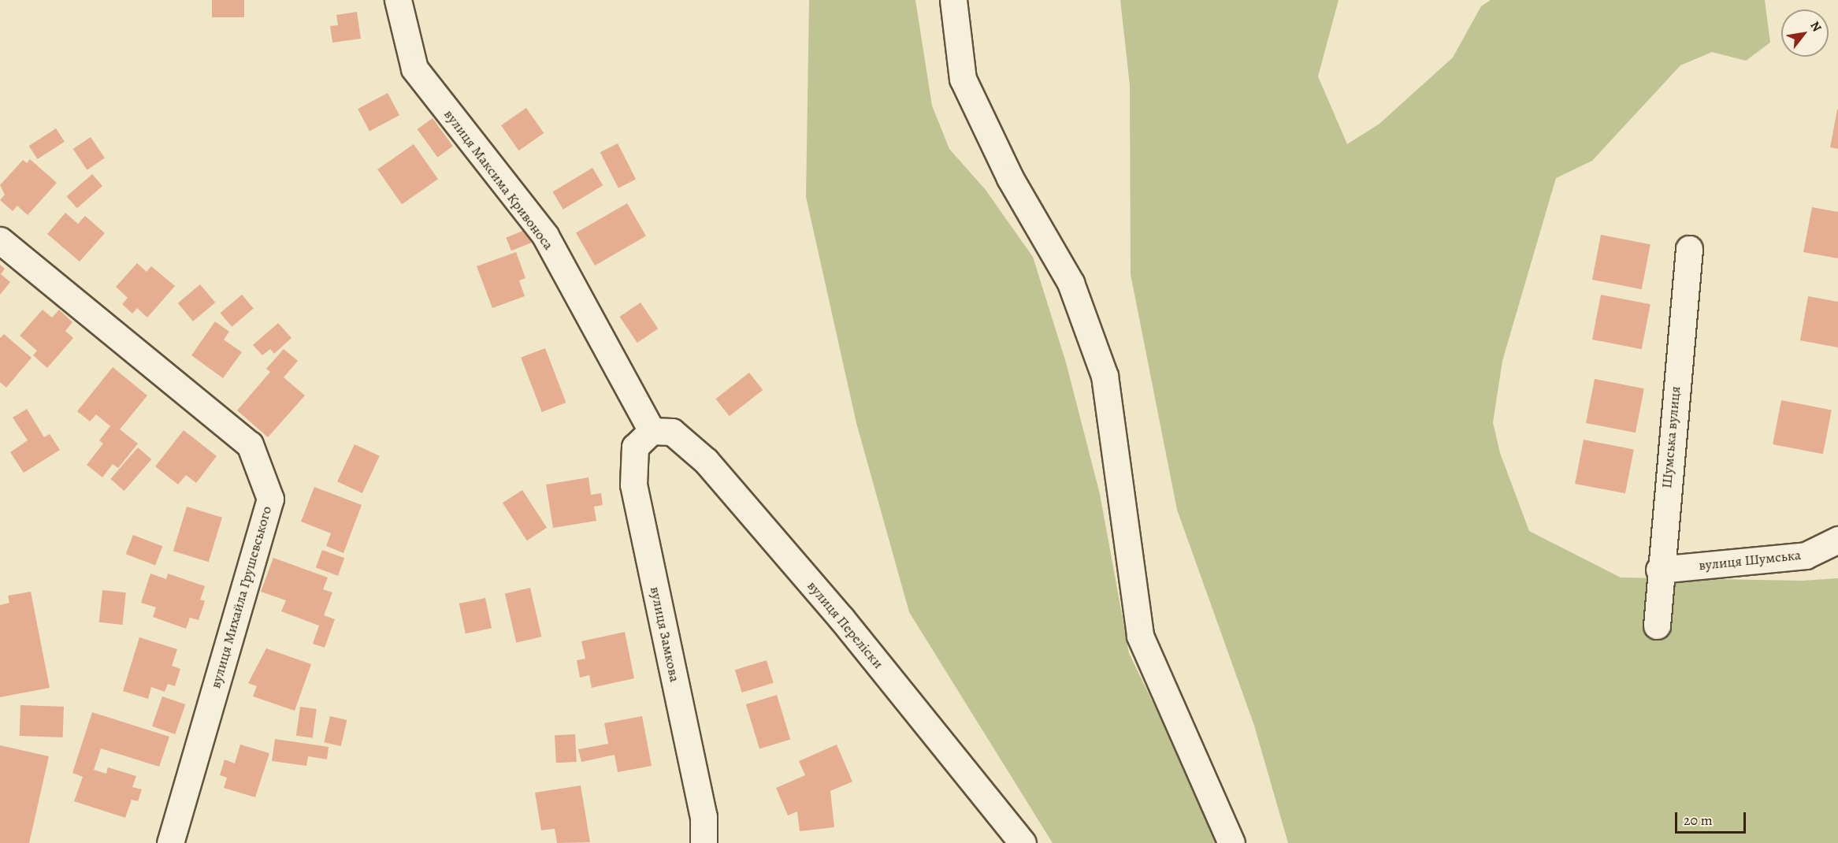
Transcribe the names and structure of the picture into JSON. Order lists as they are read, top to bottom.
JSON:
{
  "streets": {
    "street": [
      "вулиця Максима Кривоноса",
      "Шумська вулиця",
      "вулиця Шумська",
      "вулиця Михайла Грушевського",
      "вулиця Переліски",
      "вулиця Замкова"
    ]
  },
  "crossings": [
    ["вулиця Максима Кривоноса", "вулиця Переліски"],
    ["вулиця Максима Кривоноса", "вулиця Замкова"],
    ["Шумська вулиця", "вулиця Шумська"],
    ["вулиця Переліски", "вулиця Замкова"]
  ],
  "scale_bar": "20 m",
  "north": "top right"
}
